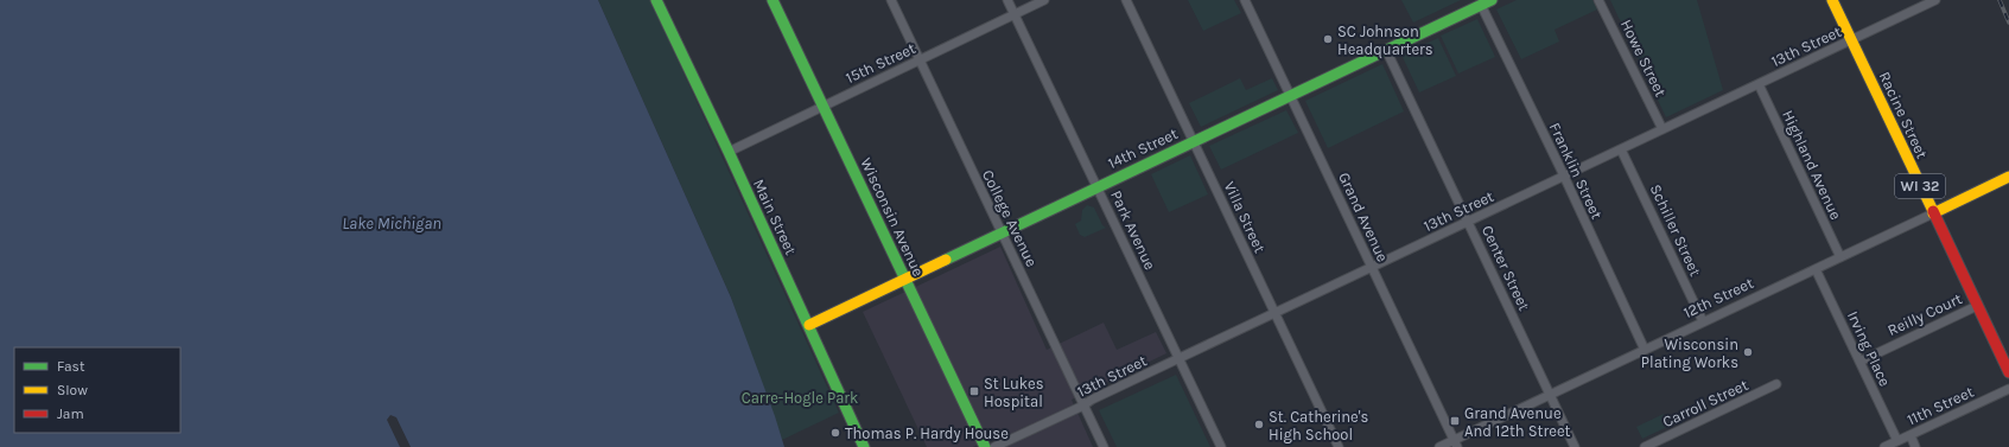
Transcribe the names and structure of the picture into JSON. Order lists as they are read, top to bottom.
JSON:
{
  "streets": {
    "main road": [
      "Racine Street",
      "14th Street",
      "WI 32",
      "Main Street",
      "Wisconsin Avenue",
      "12th Street"
    ],
    "street": [
      "13th Street",
      "Howe Street",
      "15th Street",
      "Highland Avenue",
      "Franklin Street",
      "Villa Street",
      "Grand Avenue",
      "College Avenue",
      "Park Avenue",
      "Schiller Street",
      "Center Street",
      "Reilly Court",
      "Irving Place",
      "Carroll Street",
      "11th Street"
    ]
  },
  "crossings": [
    ["13th Street", "Howe Street"],
    ["13th Street", "Racine Street"],
    ["13th Street", "Highland Avenue"],
    ["13th Street", "Franklin Street"],
    ["13th Street", "Villa Street"],
    ["13th Street", "Grand Avenue"],
    ["13th Street", "College Avenue"],
    ["13th Street", "Park Avenue"],
    ["13th Street", "Schiller Street"],
    ["13th Street", "Center Street"],
    ["15th Street", "Main Street"],
    ["15th Street", "Wisconsin Avenue"],
    ["15th Street", "College Avenue"],
    ["15th Street", "Park Avenue"],
    ["Racine Street", "12th Street"],
    ["Racine Street", "Reilly Court"],
    ["14th Street", "Franklin Street"],
    ["14th Street", "Main Street"],
    ["14th Street", "Wisconsin Avenue"],
    ["14th Street", "Villa Street"],
    ["14th Street", "Grand Avenue"],
    ["14th Street", "College Avenue"],
    ["14th Street", "Park Avenue"],
    ["14th Street", "Center Street"],
    ["Highland Avenue", "12th Street"],
    ["Franklin Street", "12th Street"],
    ["Grand Avenue", "12th Street"],
    ["Schiller Street", "12th Street"],
    ["Center Street", "12th Street"],
    ["12th Street", "Irving Place"],
    ["Reilly Court", "Irving Place"],
    ["Irving Place", "11th Street"]
  ],
  "water": ["Lake Michigan"],
  "parks": ["Carre-Hogle Park"],
  "places": {
    "other": [
      "SC Johnson Headquarters",
      "Wisconsin Plating Works",
      "St. Catherine's High School",
      "Thomas P. Hardy House"
    ],
    "transit": ["St Lukes Hospital", "Grand Avenue And 12th Street"]
  },
  "legend": ["Fast", "Slow", "Jam"]
}
